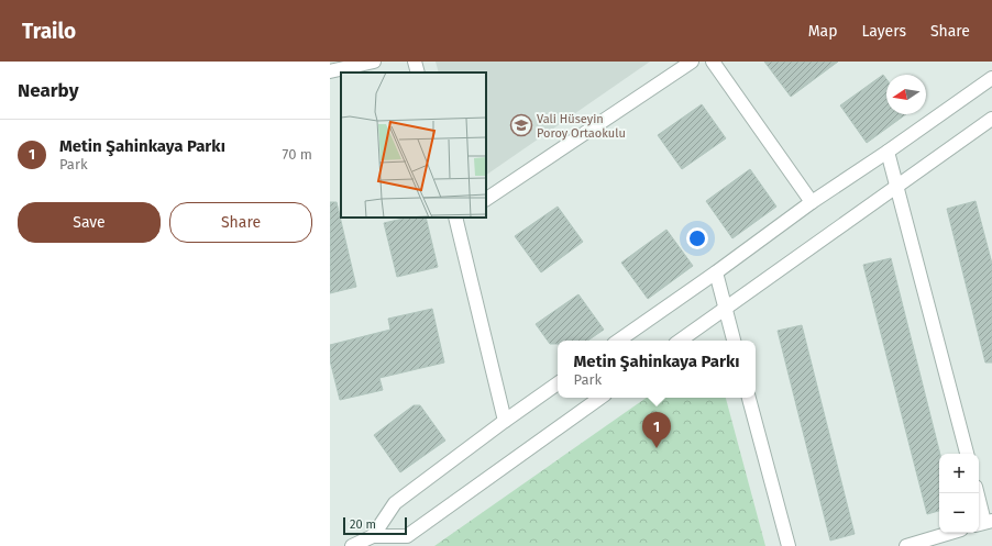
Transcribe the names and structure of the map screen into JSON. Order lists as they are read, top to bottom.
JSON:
{
  "places": {
    "school or university": ["Vali Hüseyin Poroy Ortaokulu"]
  },
  "scale_bar": "20 m",
  "north": "left",
  "page": {
    "header": "Trailo",
    "nav": ["Map", "Layers", "Share"],
    "heading": "Nearby",
    "list": [
      {
        "mark": "1",
        "name": "Metin Şahinkaya Parkı",
        "note": "Park",
        "value": "70 m"
      }
    ],
    "buttons": ["Save", "Share"],
    "popup": ["Metin Şahinkaya Parkı", "Park"],
    "pins": "1",
    "map_buttons": ["+", "−"],
    "scale": "20 m"
  }
}
